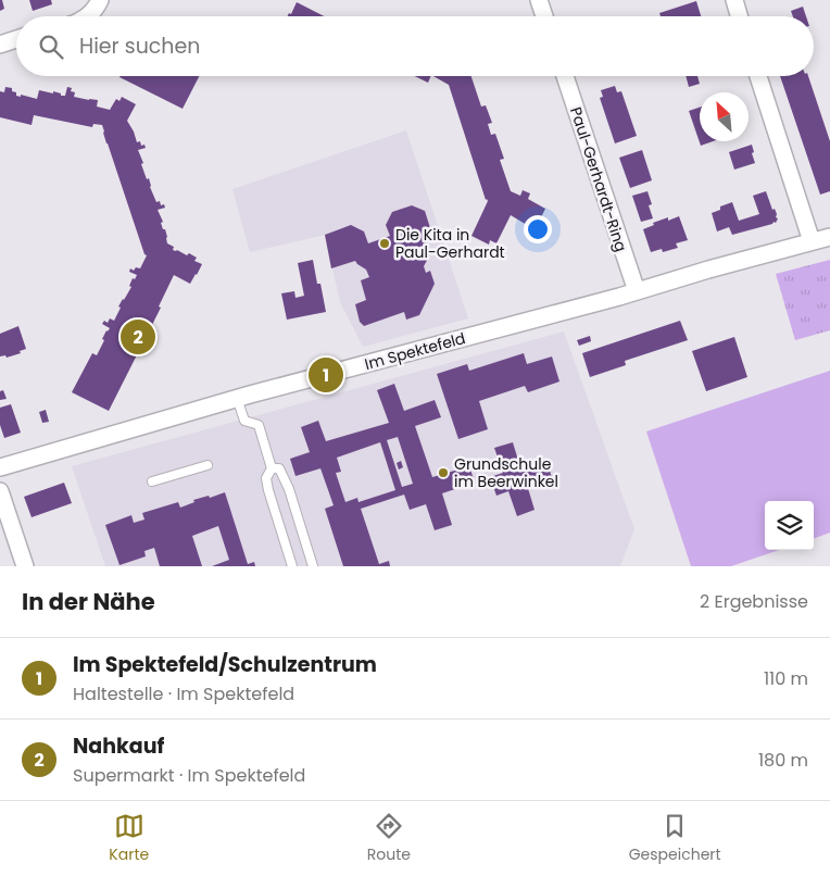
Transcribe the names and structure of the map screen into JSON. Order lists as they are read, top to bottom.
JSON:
{
  "streets": {
    "street": ["Paul-Gerhardt-Ring", "Im Spektefeld"]
  },
  "crossings": [
    ["Paul-Gerhardt-Ring", "Im Spektefeld"]
  ],
  "places": ["Die Kita in Paul-Gerhardt", "Grundschule im Beerwinkel"],
  "north": "top left",
  "page": {
    "search": "Hier suchen",
    "pins": ["2", "1"],
    "heading": ["In der Nähe", "2 Ergebnisse"],
    "list": [
      {
        "mark": "1",
        "name": "Im Spektefeld/Schulzentrum",
        "note": "Haltestelle · Im Spektefeld",
        "value": "110 m"
      },
      {
        "mark": "2",
        "name": "Nahkauf",
        "note": "Supermarkt · Im Spektefeld",
        "value": "180 m"
      }
    ],
    "nav": ["Karte", "Route", "Gespeichert"]
  }
}
